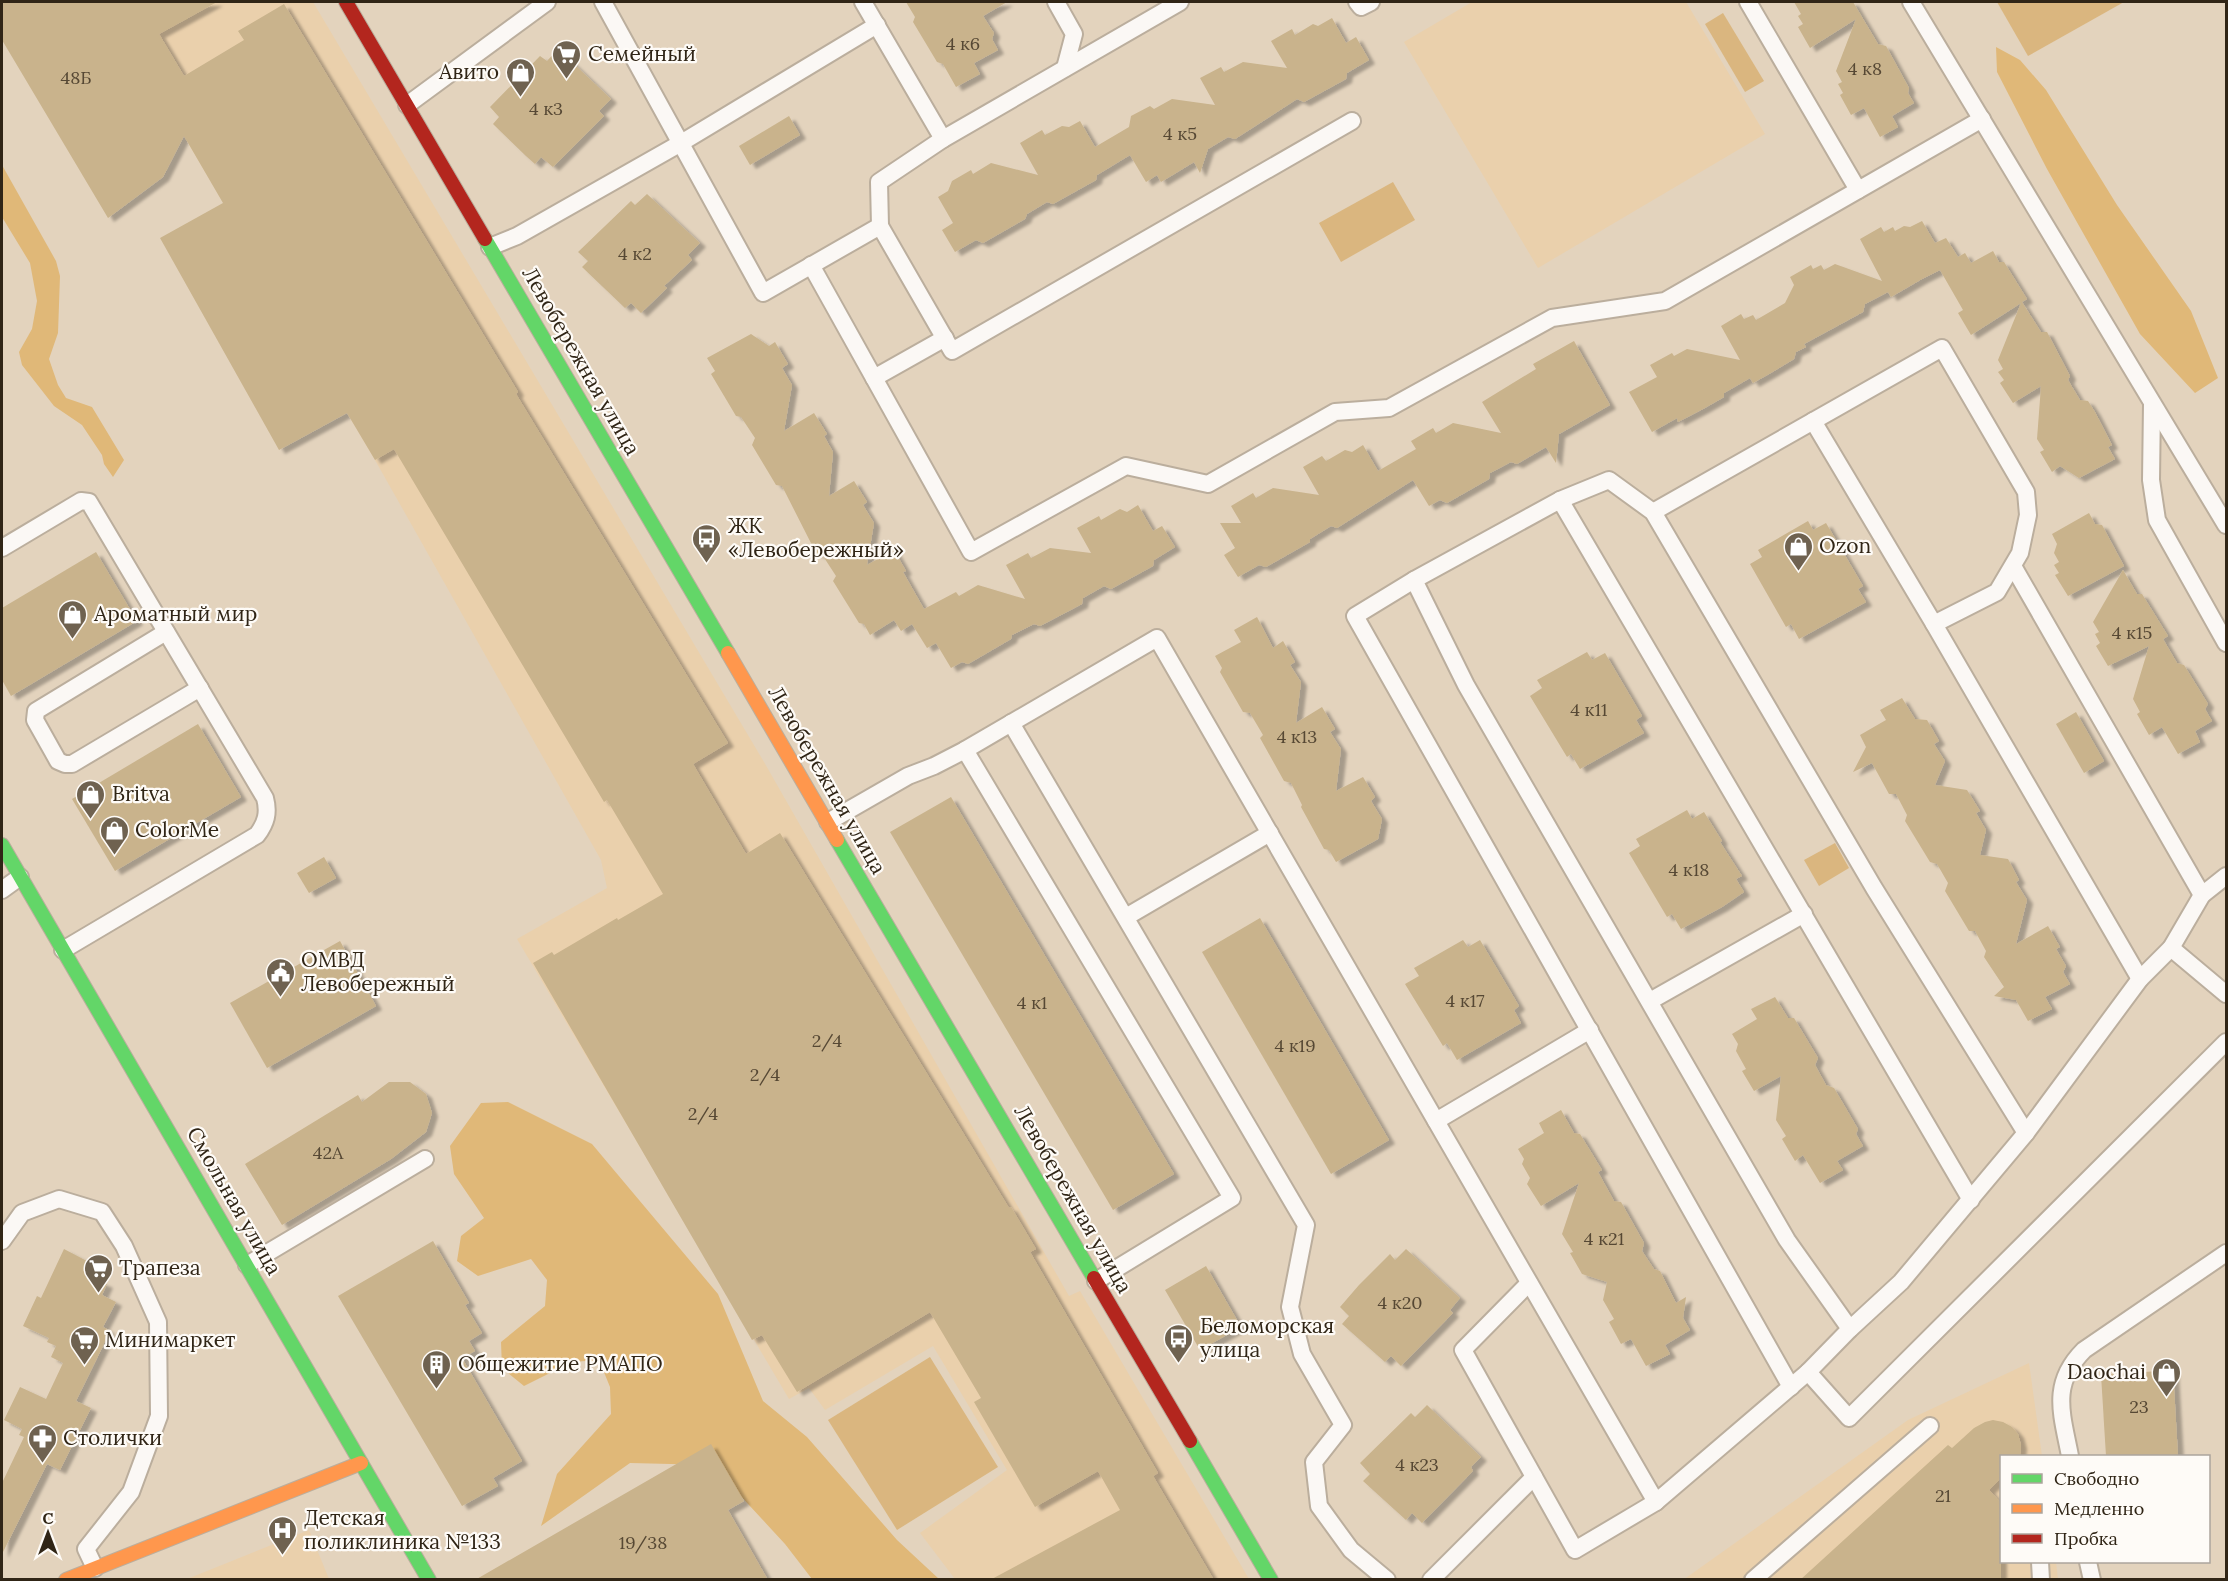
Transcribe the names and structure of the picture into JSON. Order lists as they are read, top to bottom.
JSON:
{
  "streets": {
    "street": ["Левобережная улица", "Смольная улица"]
  },
  "places": {
    "supermarket": ["Семейный", "Трапеза", "Минимаркет"],
    "shop": [
      "Авито",
      "Ozon",
      "Ароматный мир",
      "Britva",
      "ColorMe",
      "Daochai"
    ],
    "bus stop": ["ЖК «Левобережный»", "Беломорская улица"],
    "public building": ["ОМВД Левобережный"],
    "building": ["Общежитие РМАПО"],
    "pharmacy": ["Столички"],
    "hospital": ["Детская поликлиника №133"]
  },
  "house_numbers": [
    "4 к6",
    "4 к8",
    "48Б",
    "4 к3",
    "4 к5",
    "4 к2",
    "4 к15",
    "4 к11",
    "4 к13",
    "4 к18",
    "4 к17",
    "4 к1",
    "2/4",
    "4 к19",
    "2/4",
    "2/4",
    "42А",
    "4 к21",
    "4 к20",
    "23",
    "4 к23",
    "21",
    "19/38"
  ],
  "legend": ["Свободно", "Медленно", "Пробка"],
  "north": "top"
}
